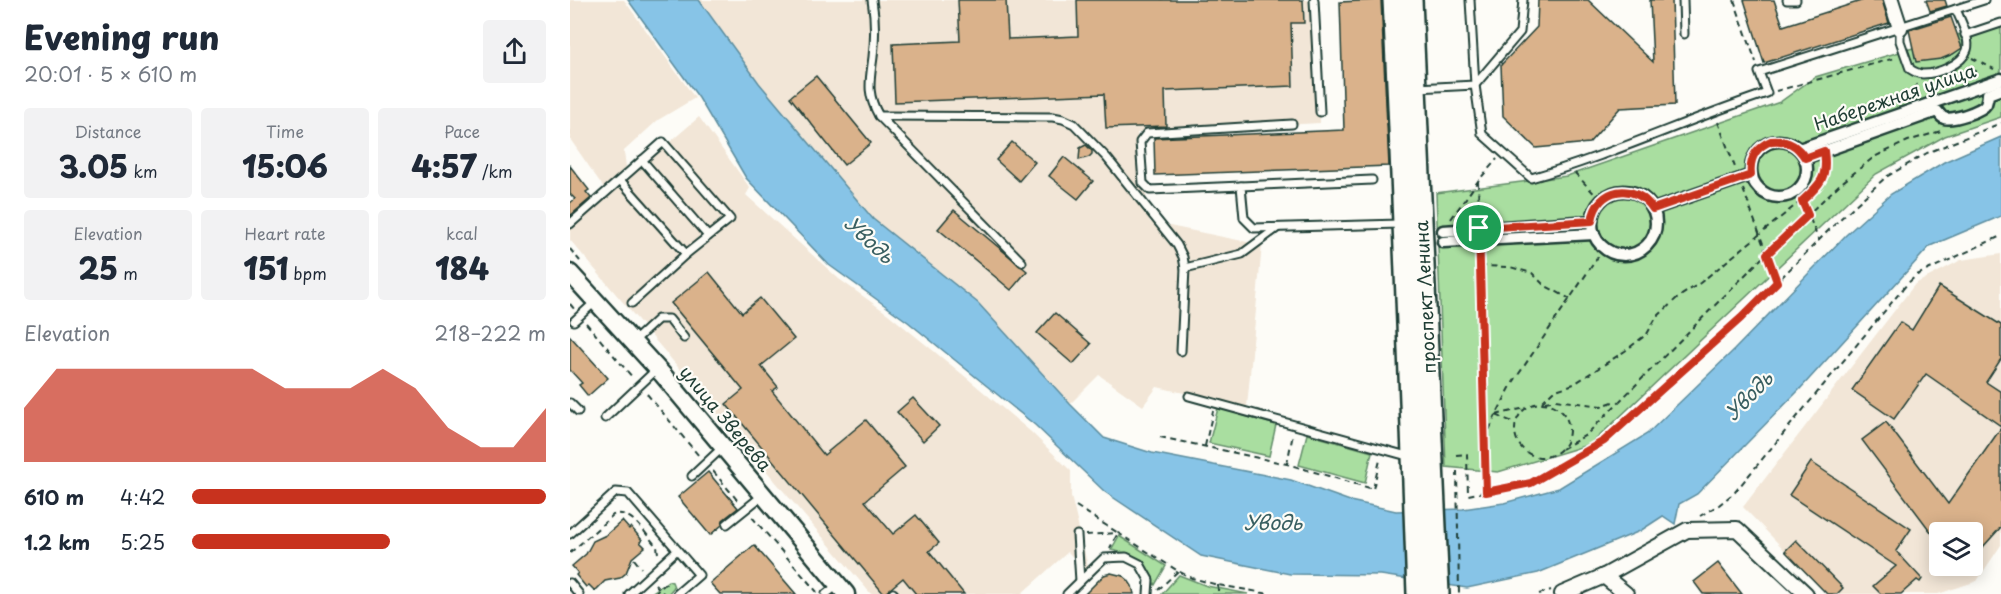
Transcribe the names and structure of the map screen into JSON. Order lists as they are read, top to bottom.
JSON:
{
  "streets": {
    "highway": ["проспект Ленина"],
    "street": ["Набережная улица", "улица Зверева"]
  },
  "water": ["Уводь"],
  "page": {
    "heading": ["Evening run", "20:01 · 5 × 610 m"],
    "stats": [
      ["Distance", "3.05 km"],
      ["Time", "15:06"],
      ["Pace", "4:57 /km"],
      ["Elevation", "25 m"],
      ["Heart rate", "151 bpm"],
      ["kcal", "184"]
    ],
    "chart": ["Elevation", "218–222 m"],
    "list": [
      {
        "name": "610 m",
        "note": "4:42"
      },
      {
        "name": "1.2 km",
        "note": "5:25"
      }
    ]
  }
}
